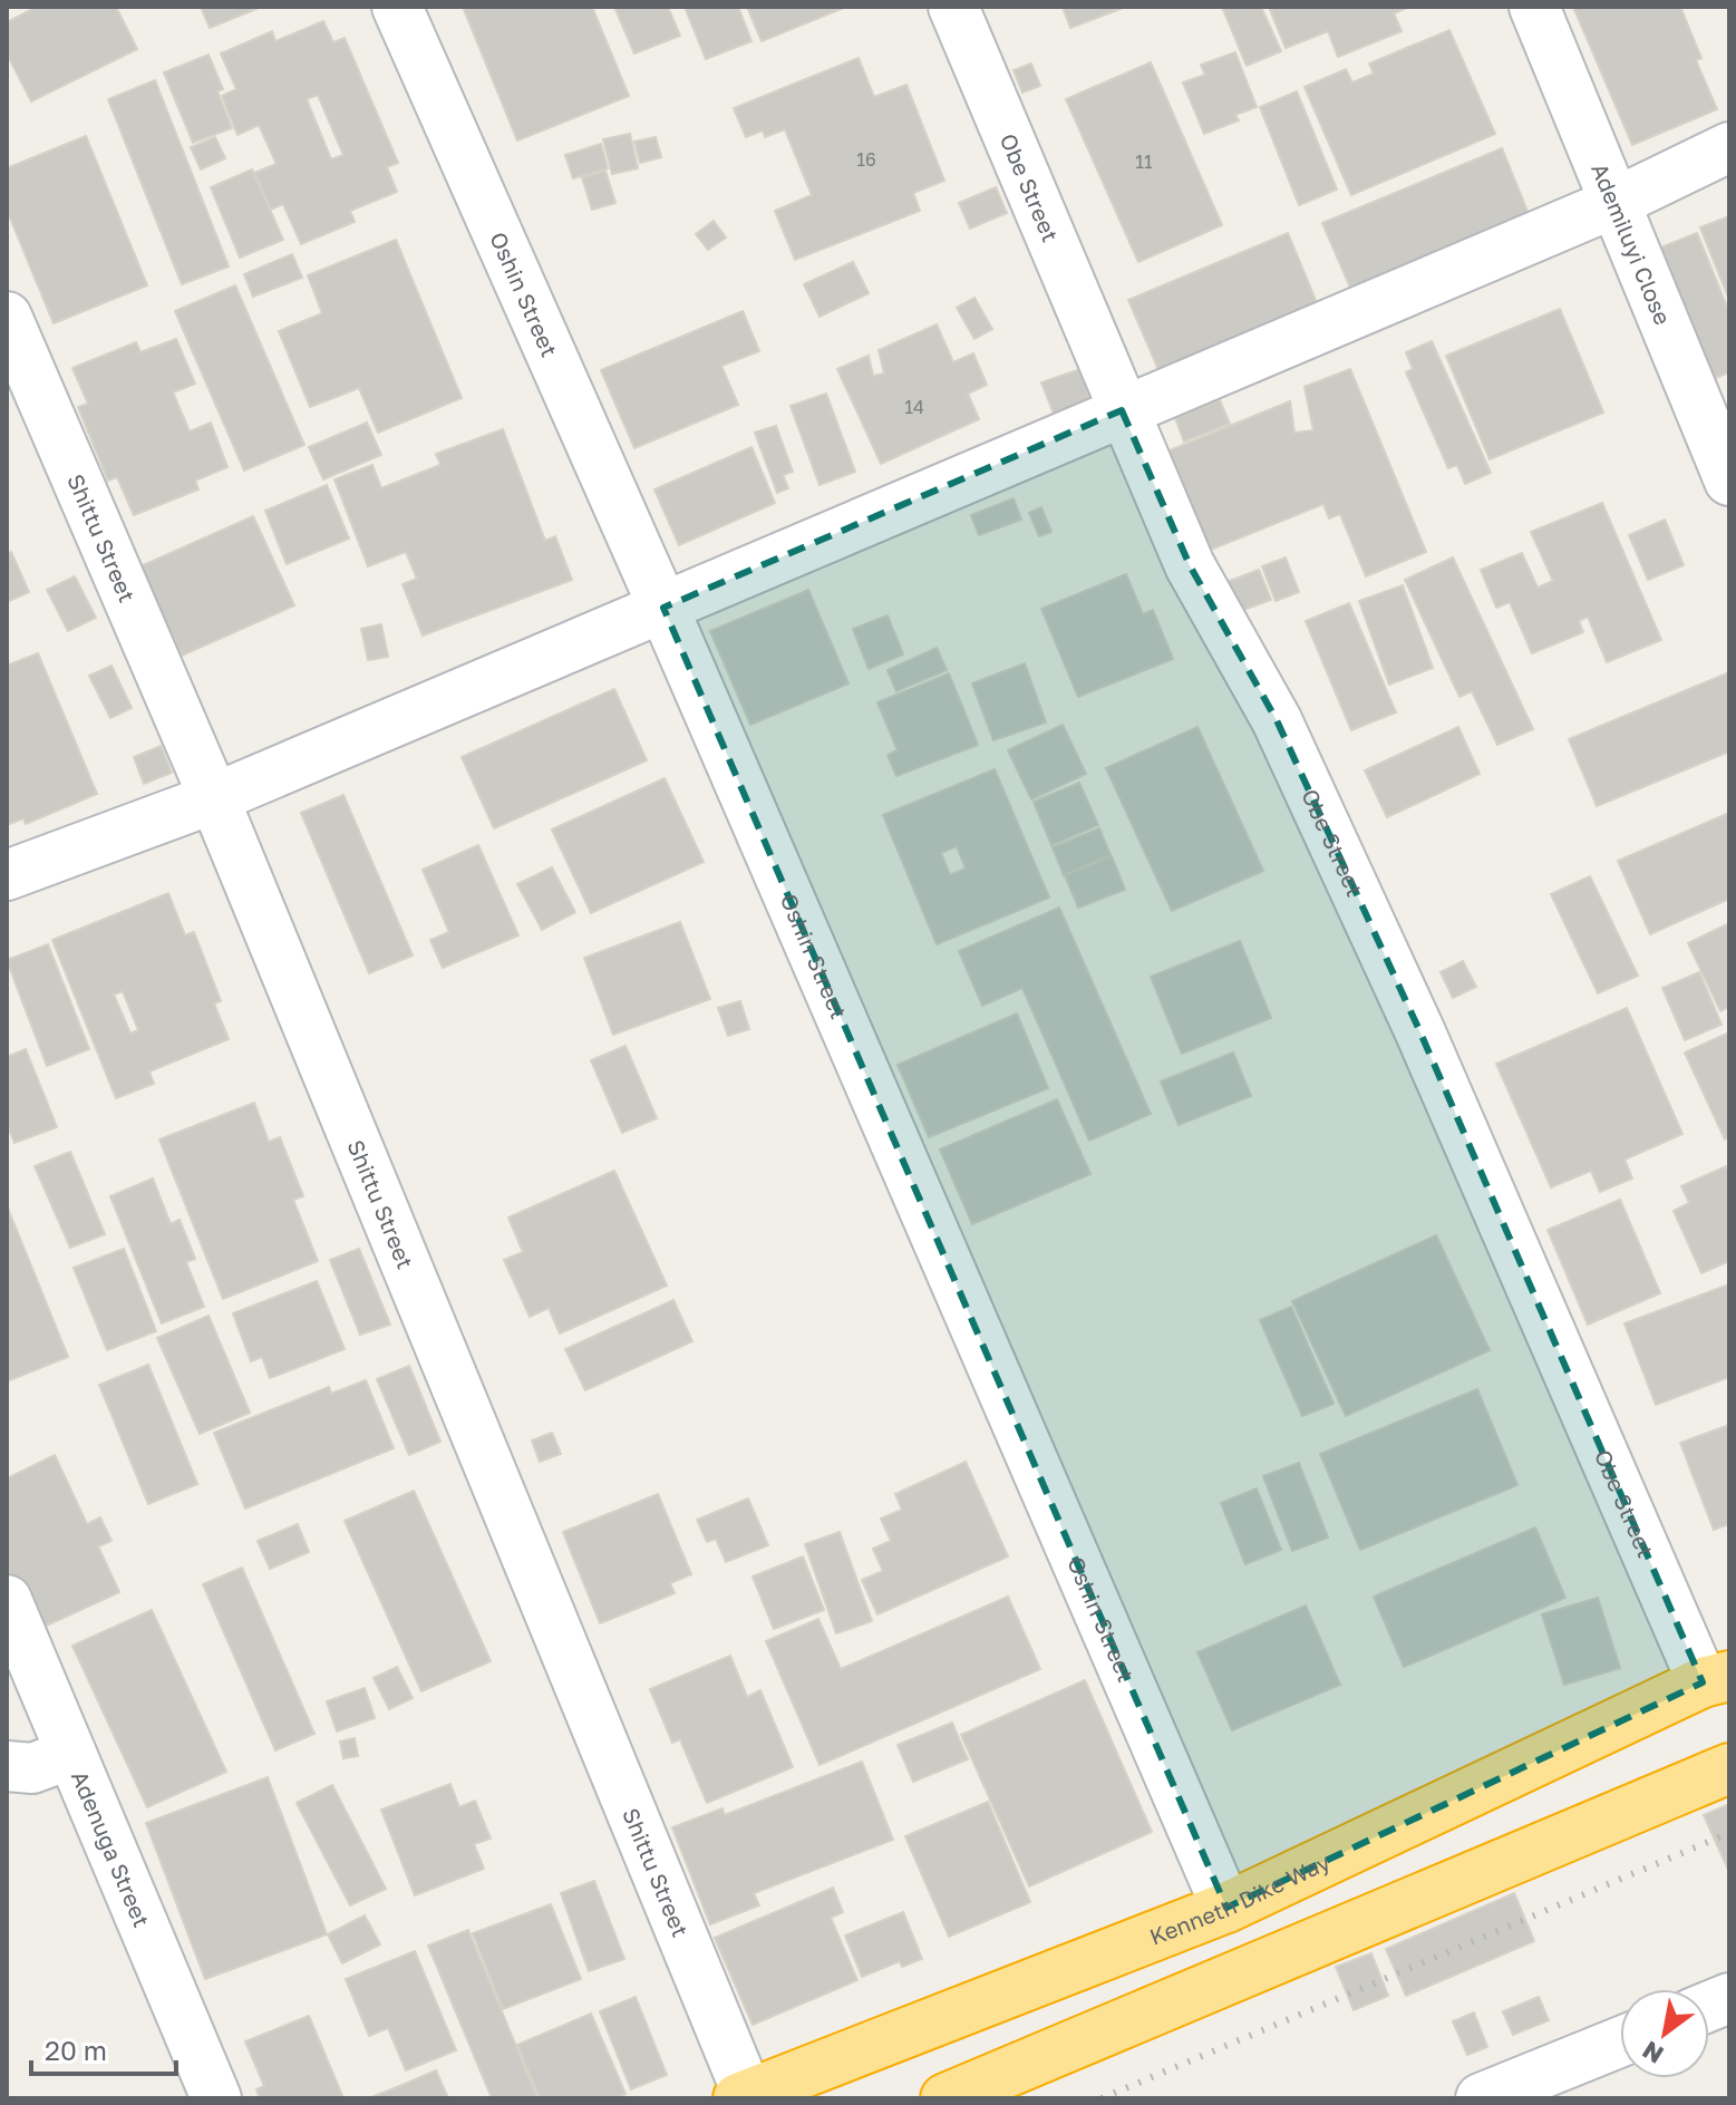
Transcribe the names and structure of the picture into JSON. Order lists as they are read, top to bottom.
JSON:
{
  "streets": {
    "highway": ["Kenneth Dike Way"],
    "street": [
      "Obe Street",
      "Ademiluyi Close",
      "Oshin Street",
      "Shittu Street",
      "Adenuga Street"
    ]
  },
  "crossings": [
    ["Obe Street", "Kenneth Dike Way"],
    ["Oshin Street", "Kenneth Dike Way"],
    ["Shittu Street", "Kenneth Dike Way"]
  ],
  "house_numbers": ["16", "11", "14"],
  "scale_bar": "20 m",
  "north": "bottom left"
}
